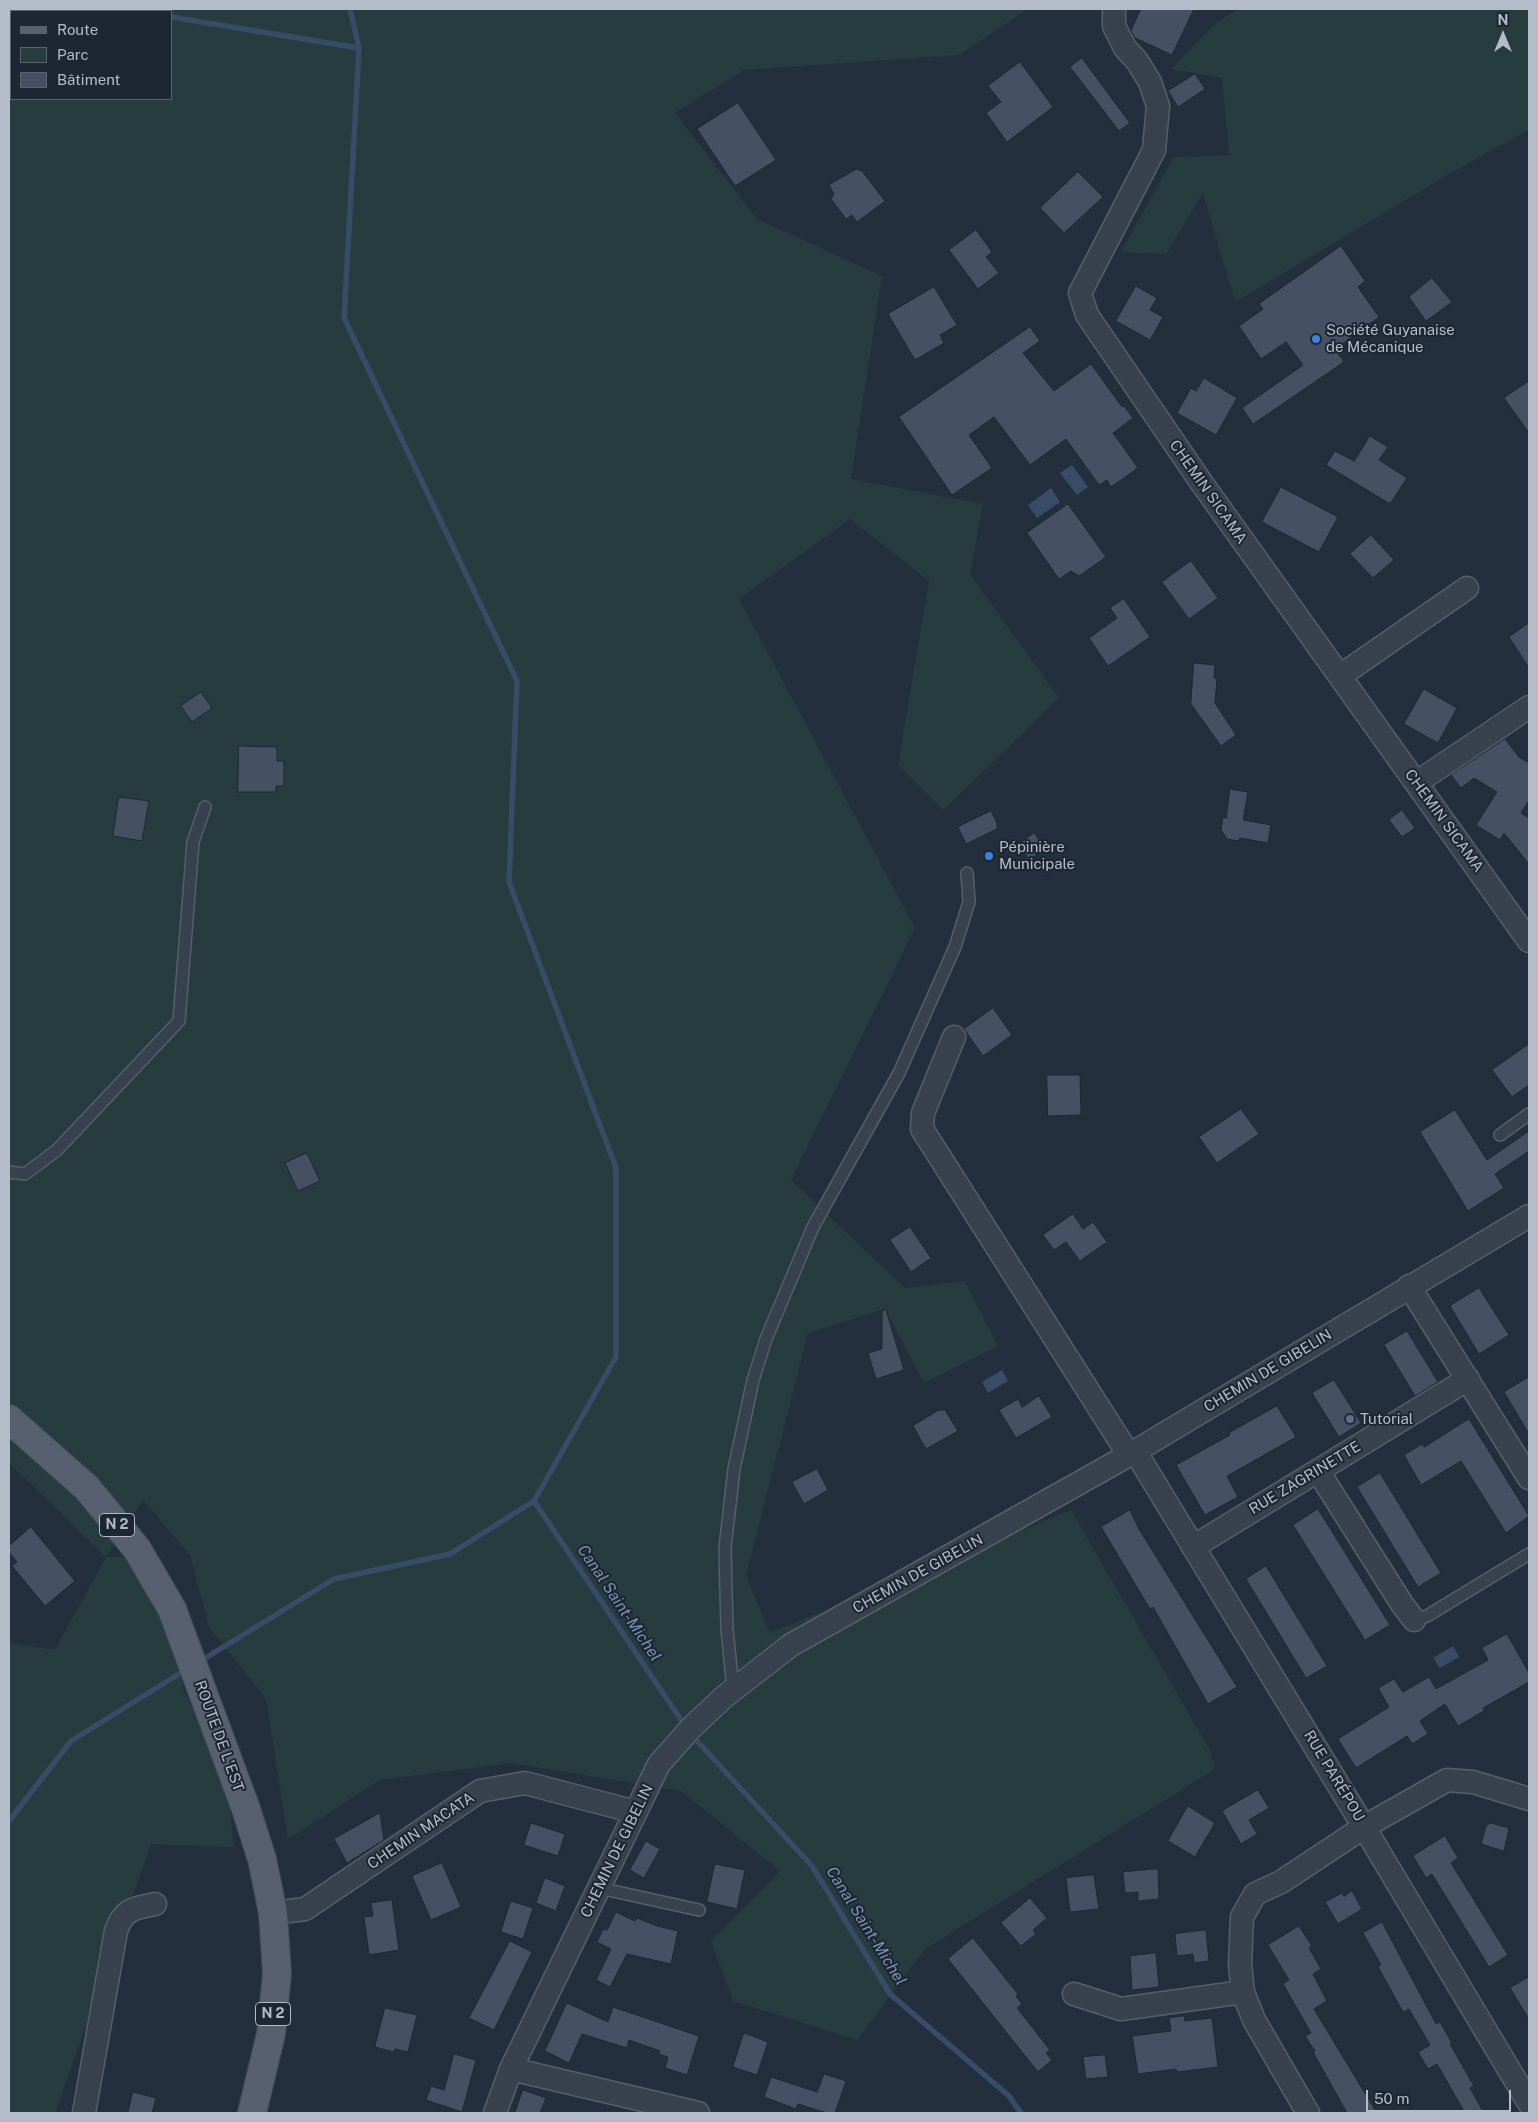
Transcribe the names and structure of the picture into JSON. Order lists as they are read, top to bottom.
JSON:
{
  "streets": {
    "main road": ["N 2", "ROUTE DE L'EST"],
    "street": [
      "CHEMIN SICAMA",
      "CHEMIN DE GIBELIN",
      "RUE ZAGRINETTE",
      "RUE PARÉPOU",
      "CHEMIN MACATA"
    ]
  },
  "crossings": [
    ["CHEMIN DE GIBELIN", "RUE PARÉPOU"],
    ["CHEMIN DE GIBELIN", "CHEMIN MACATA"],
    ["RUE ZAGRINETTE", "RUE PARÉPOU"],
    ["ROUTE DE L'EST", "CHEMIN MACATA"]
  ],
  "water": ["Canal Saint-Michel"],
  "places": ["Société Guyanaise de Mécanique", "Pépinière Municipale", "Tutorial"],
  "legend": ["Route", "Parc", "Bâtiment"],
  "scale_bar": "50 m",
  "north": "top"
}
